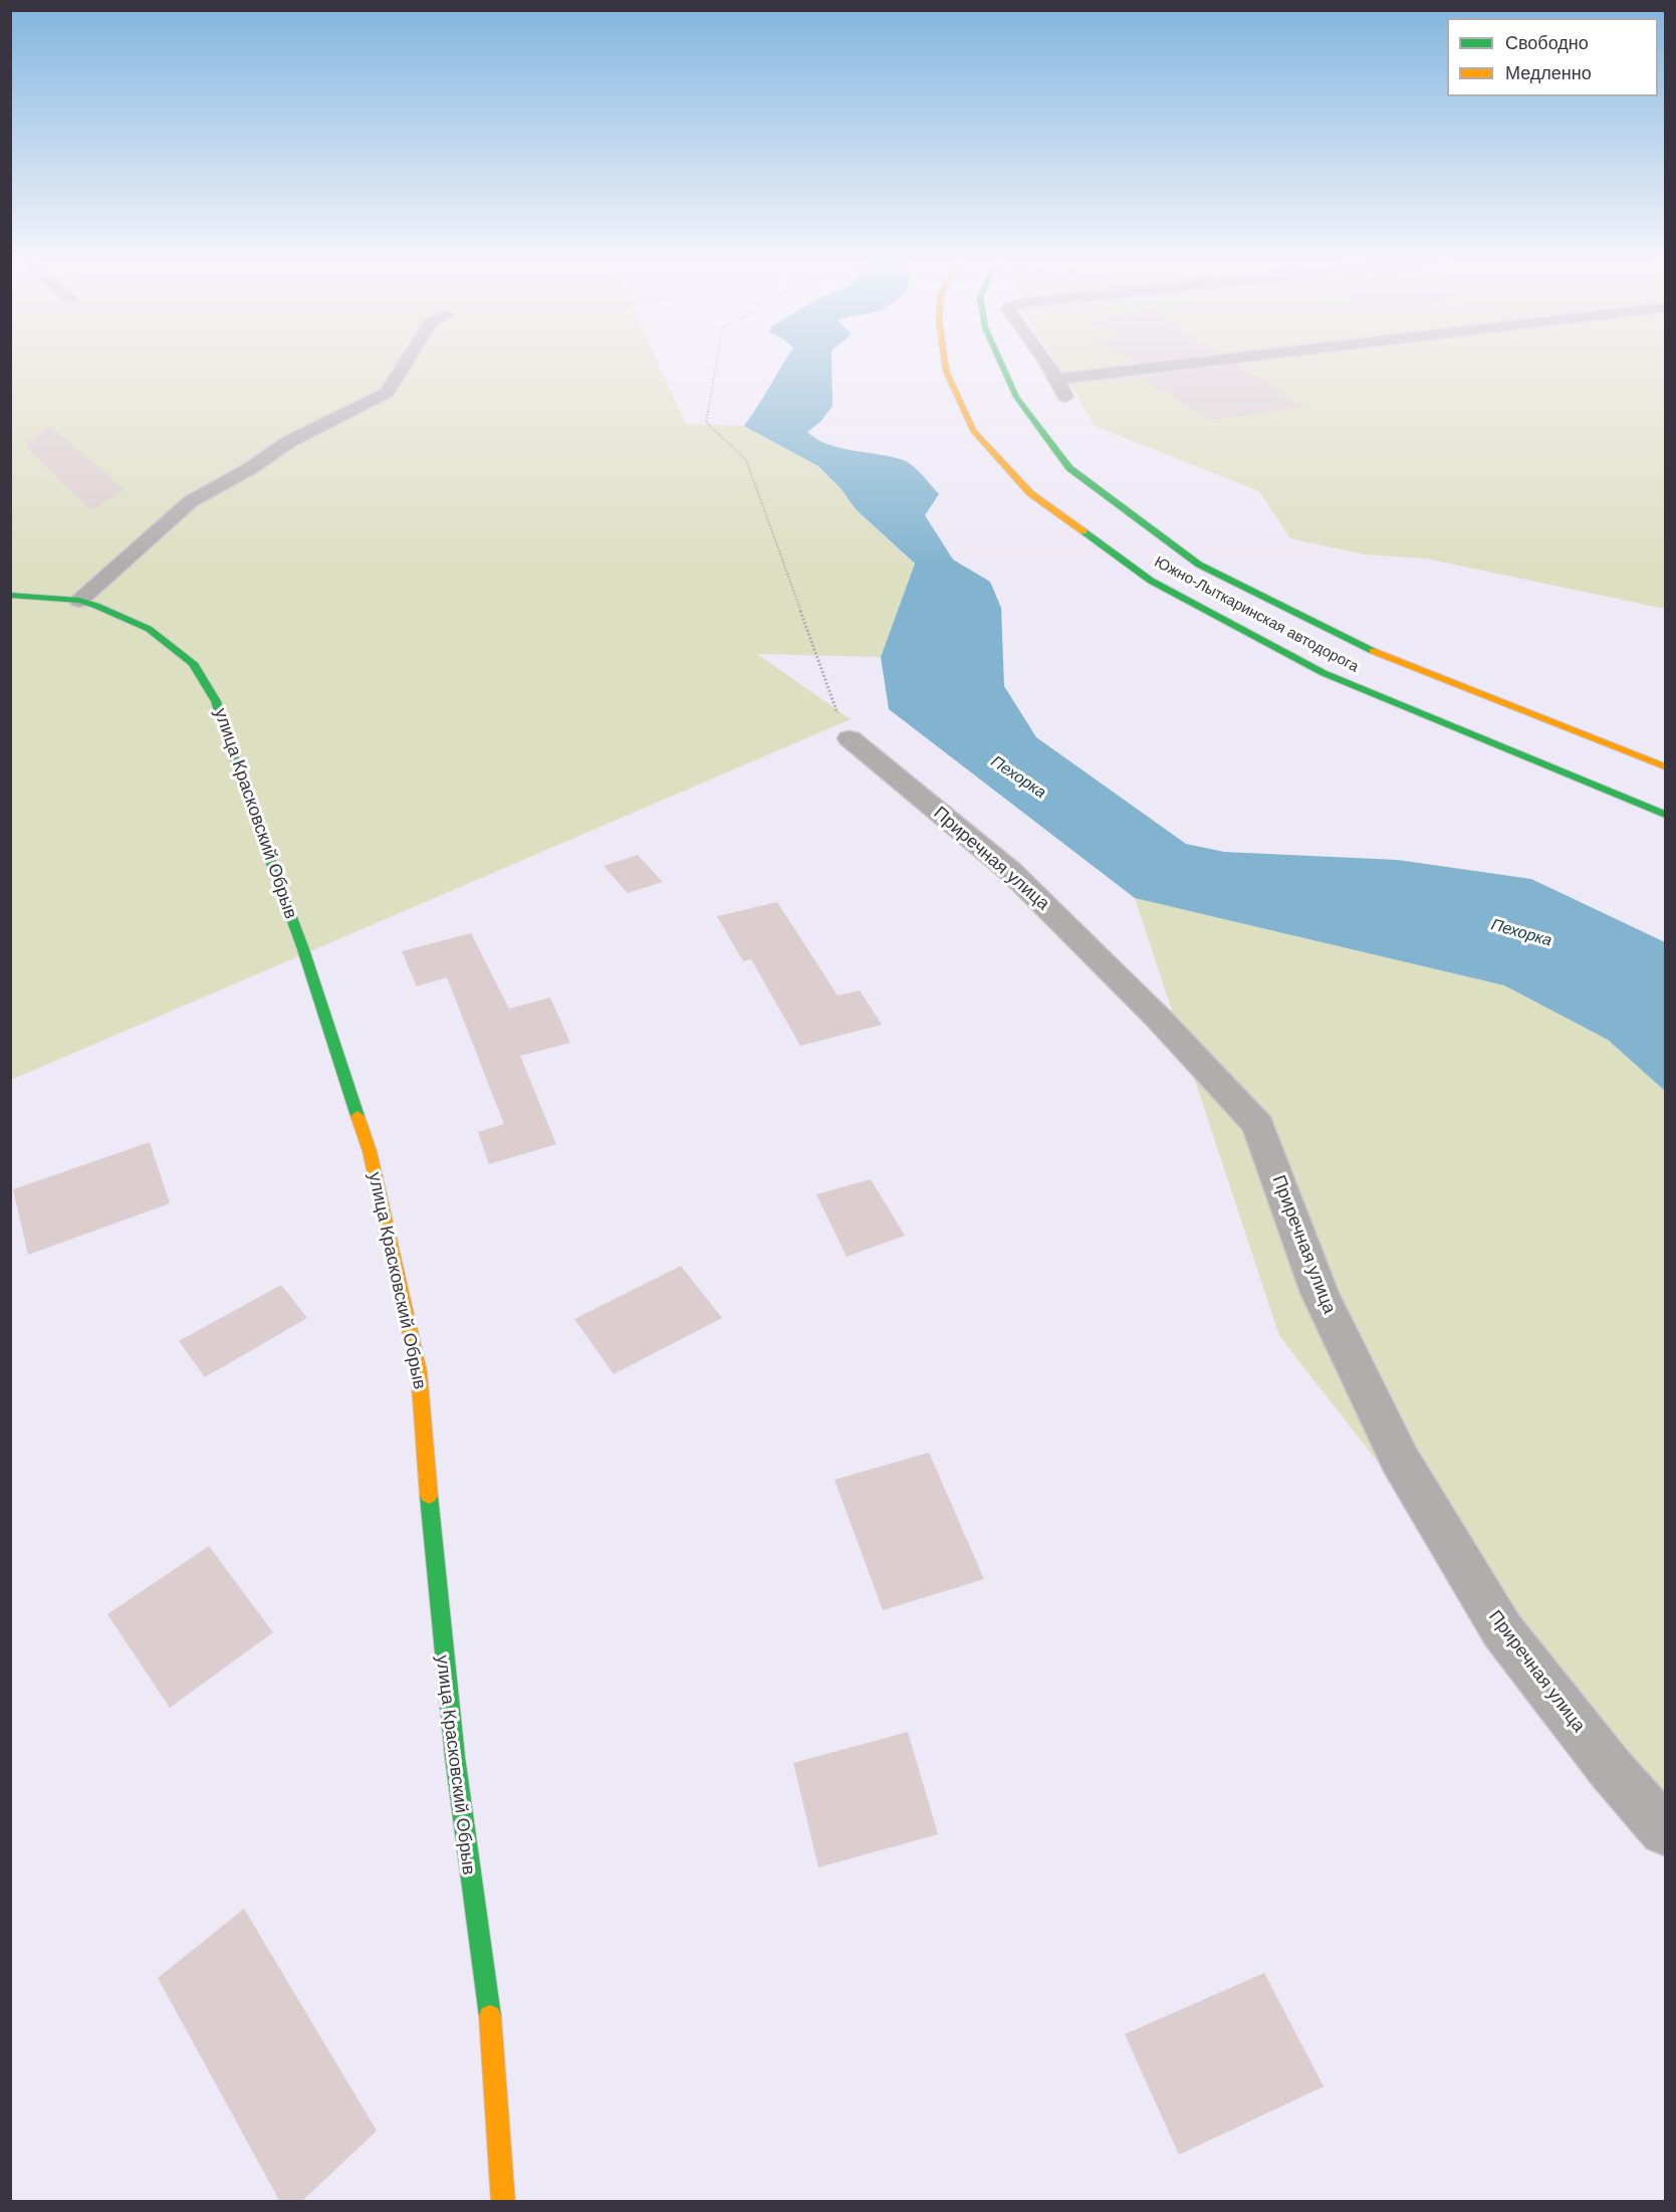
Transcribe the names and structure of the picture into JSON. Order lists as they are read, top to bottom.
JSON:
{
  "streets": {
    "main road": ["Южно-Лыткаринская автодорога", "улица Красковский Обрыв"],
    "street": ["Приречная улица"]
  },
  "water": ["Пехорка"],
  "legend": ["Свободно", "Медленно"]
}
